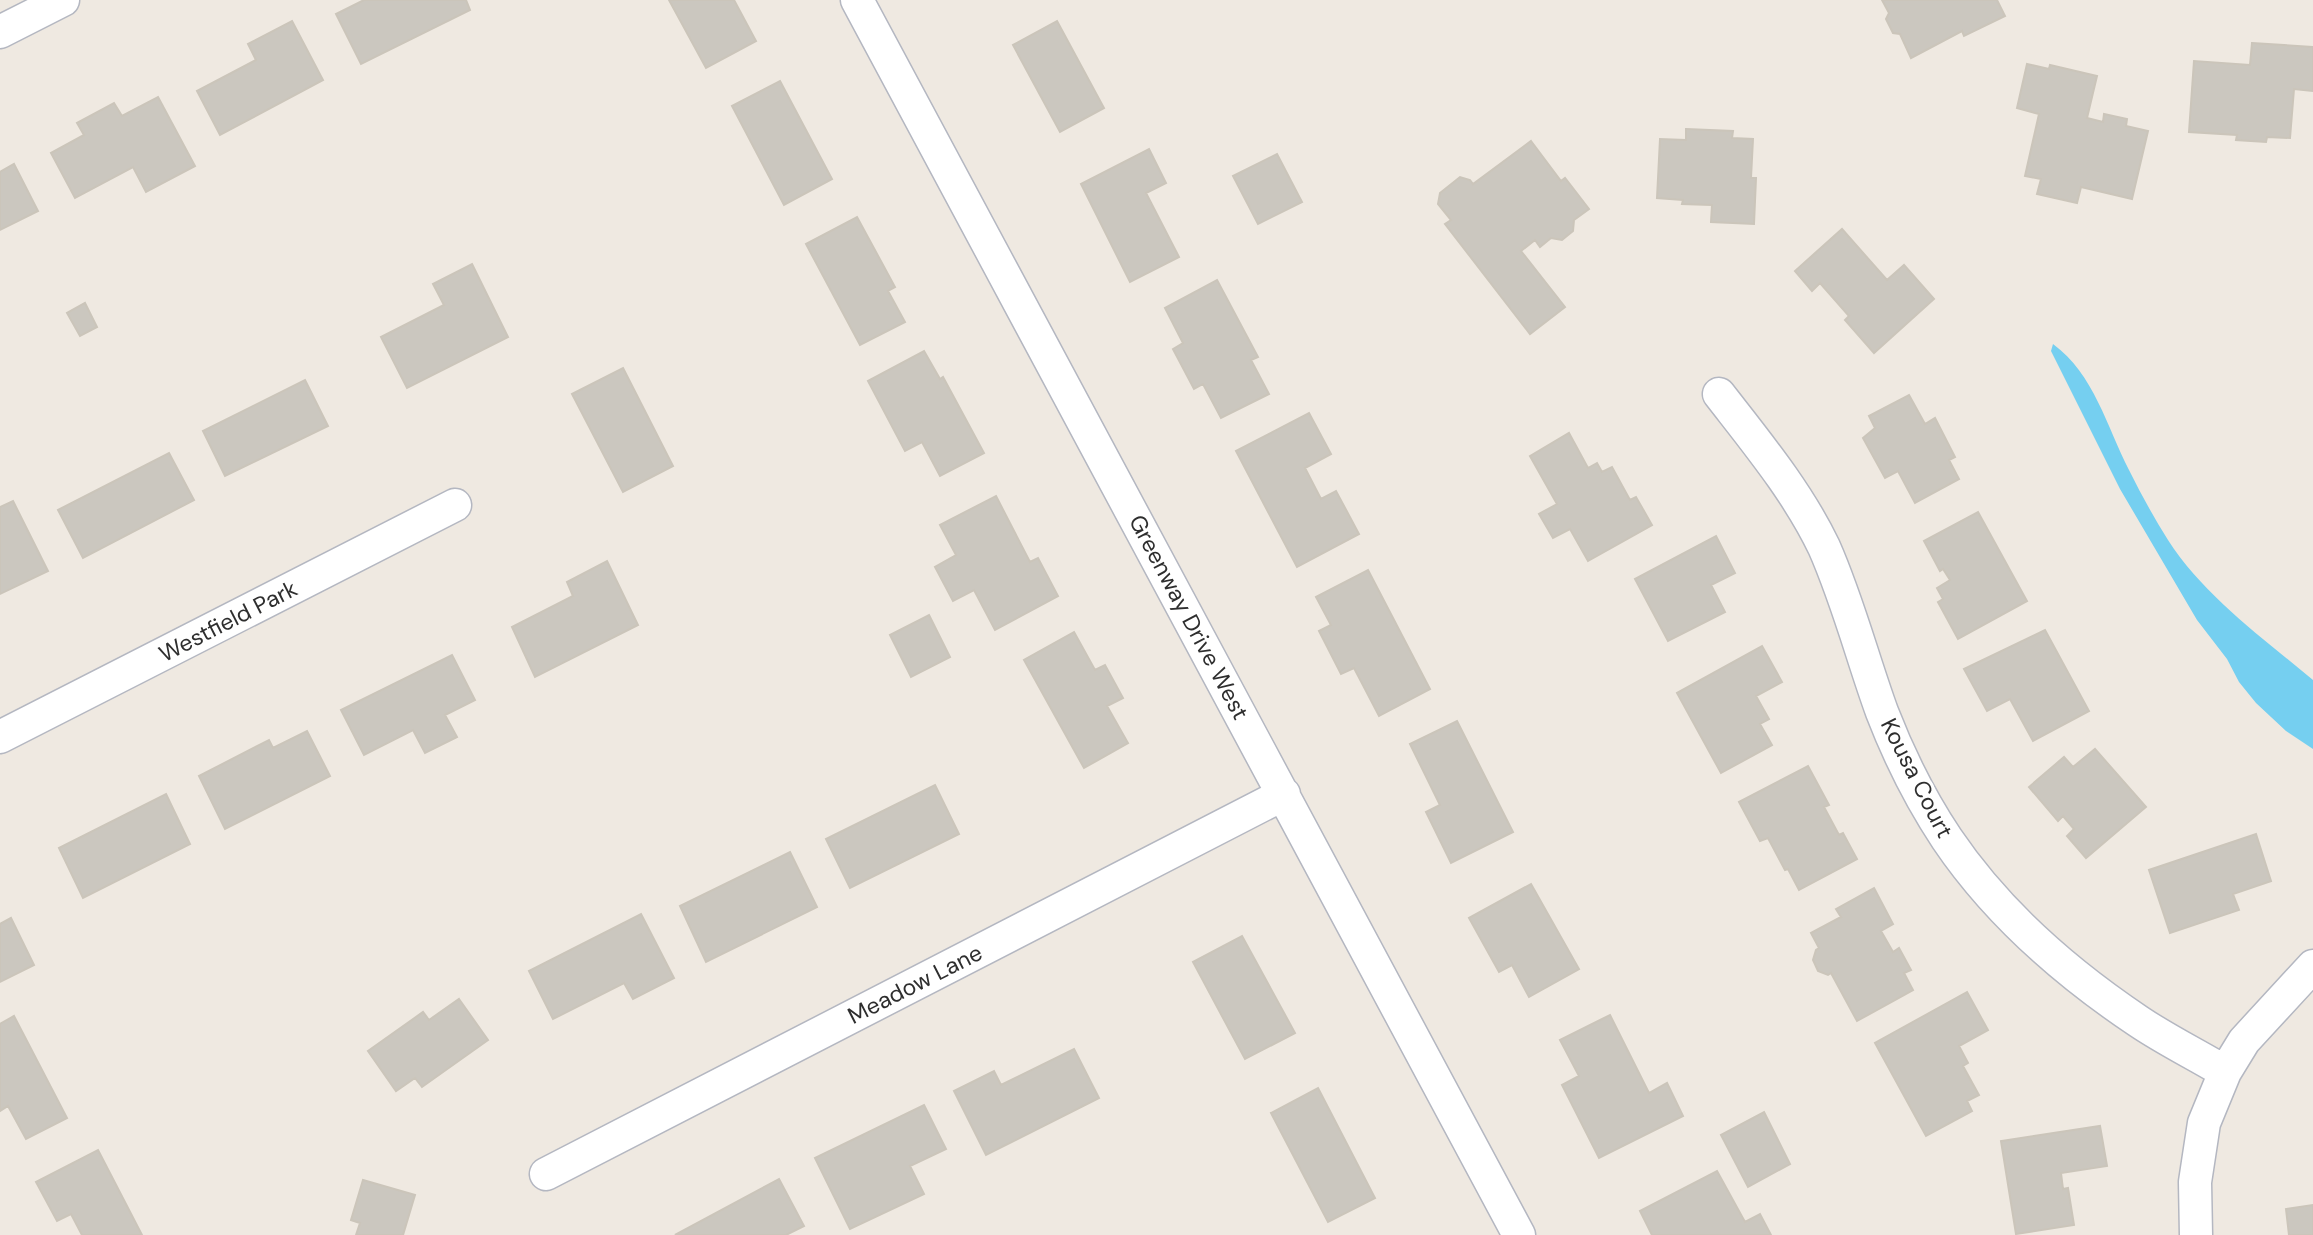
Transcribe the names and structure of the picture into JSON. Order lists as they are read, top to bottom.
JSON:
{
  "streets": {
    "street": [
      "Greenway Drive West",
      "Westfield Park",
      "Kousa Court",
      "Meadow Lane"
    ]
  },
  "crossings": [
    ["Greenway Drive West", "Meadow Lane"]
  ]
}
